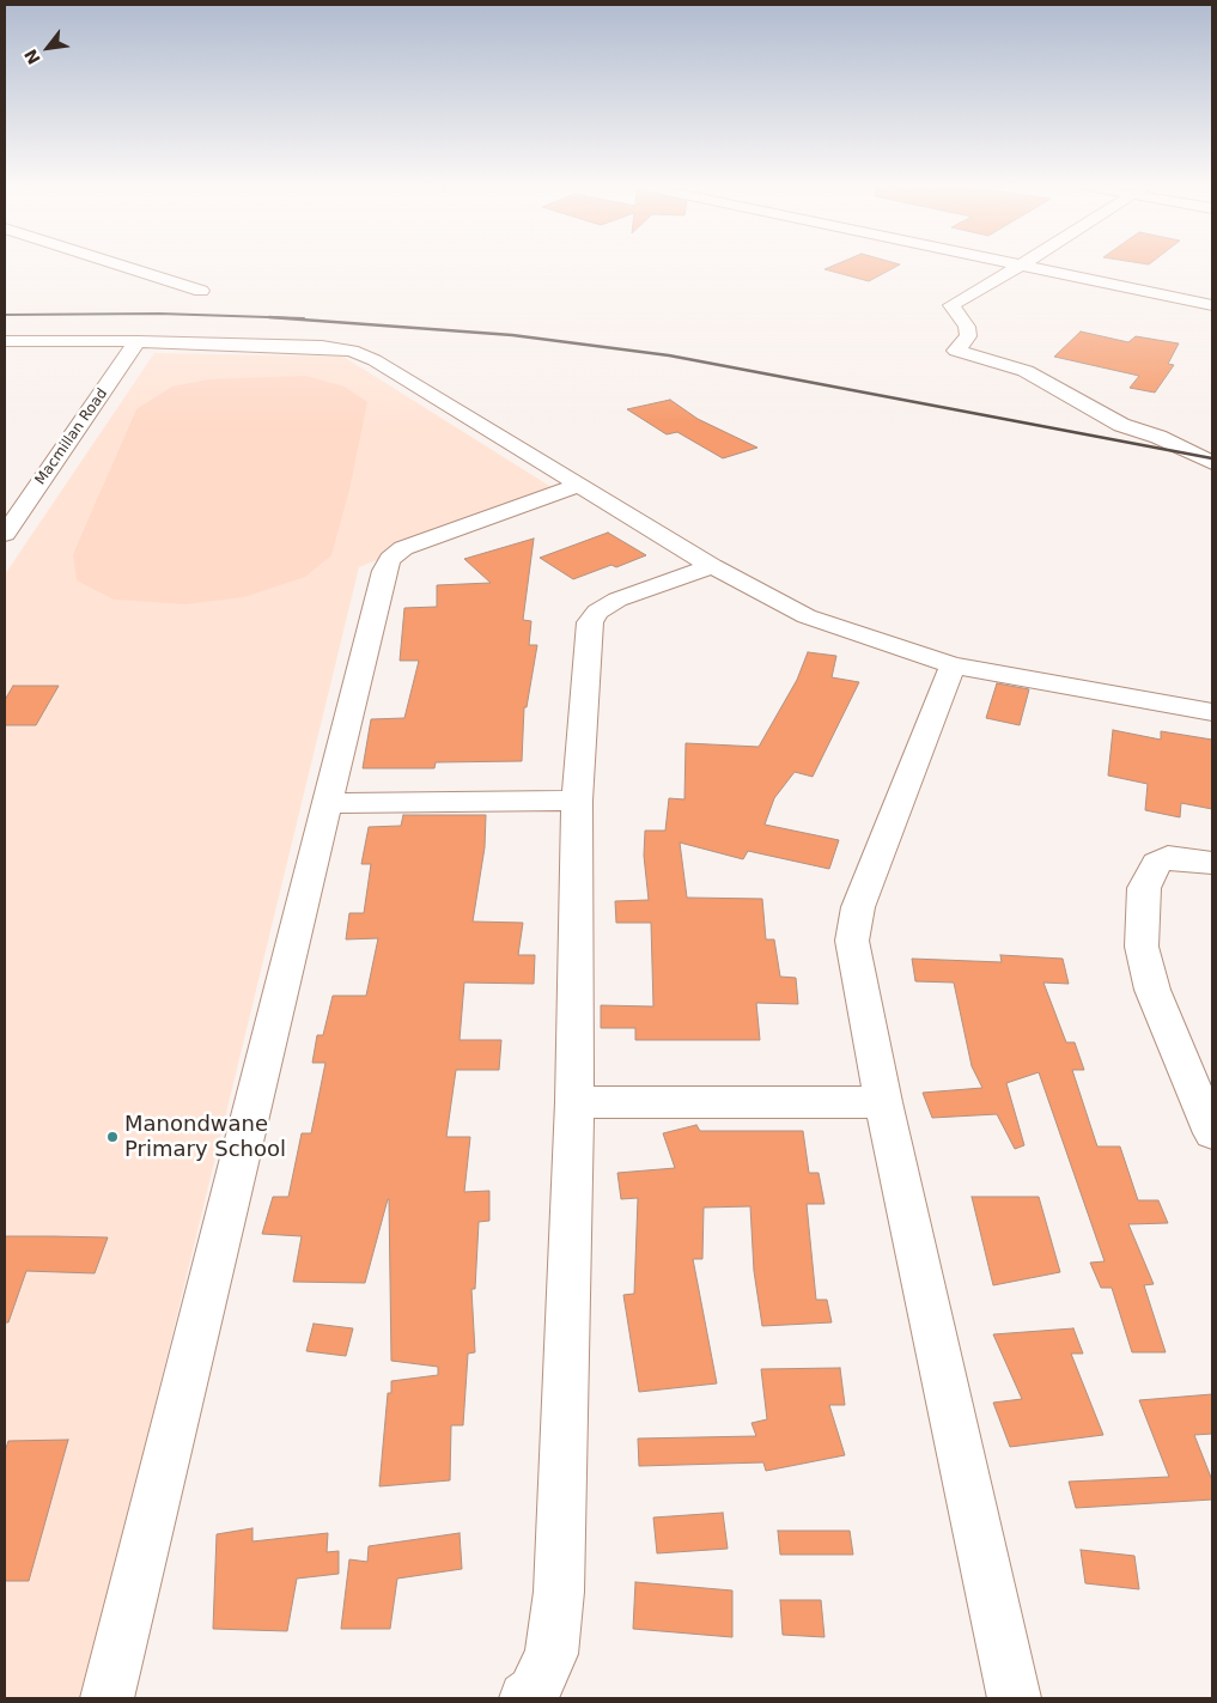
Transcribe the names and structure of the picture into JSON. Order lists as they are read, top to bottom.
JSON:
{
  "streets": {
    "street": ["Macmillan Road"]
  },
  "places": ["Manondwane Primary School"],
  "north": "bottom left"
}
